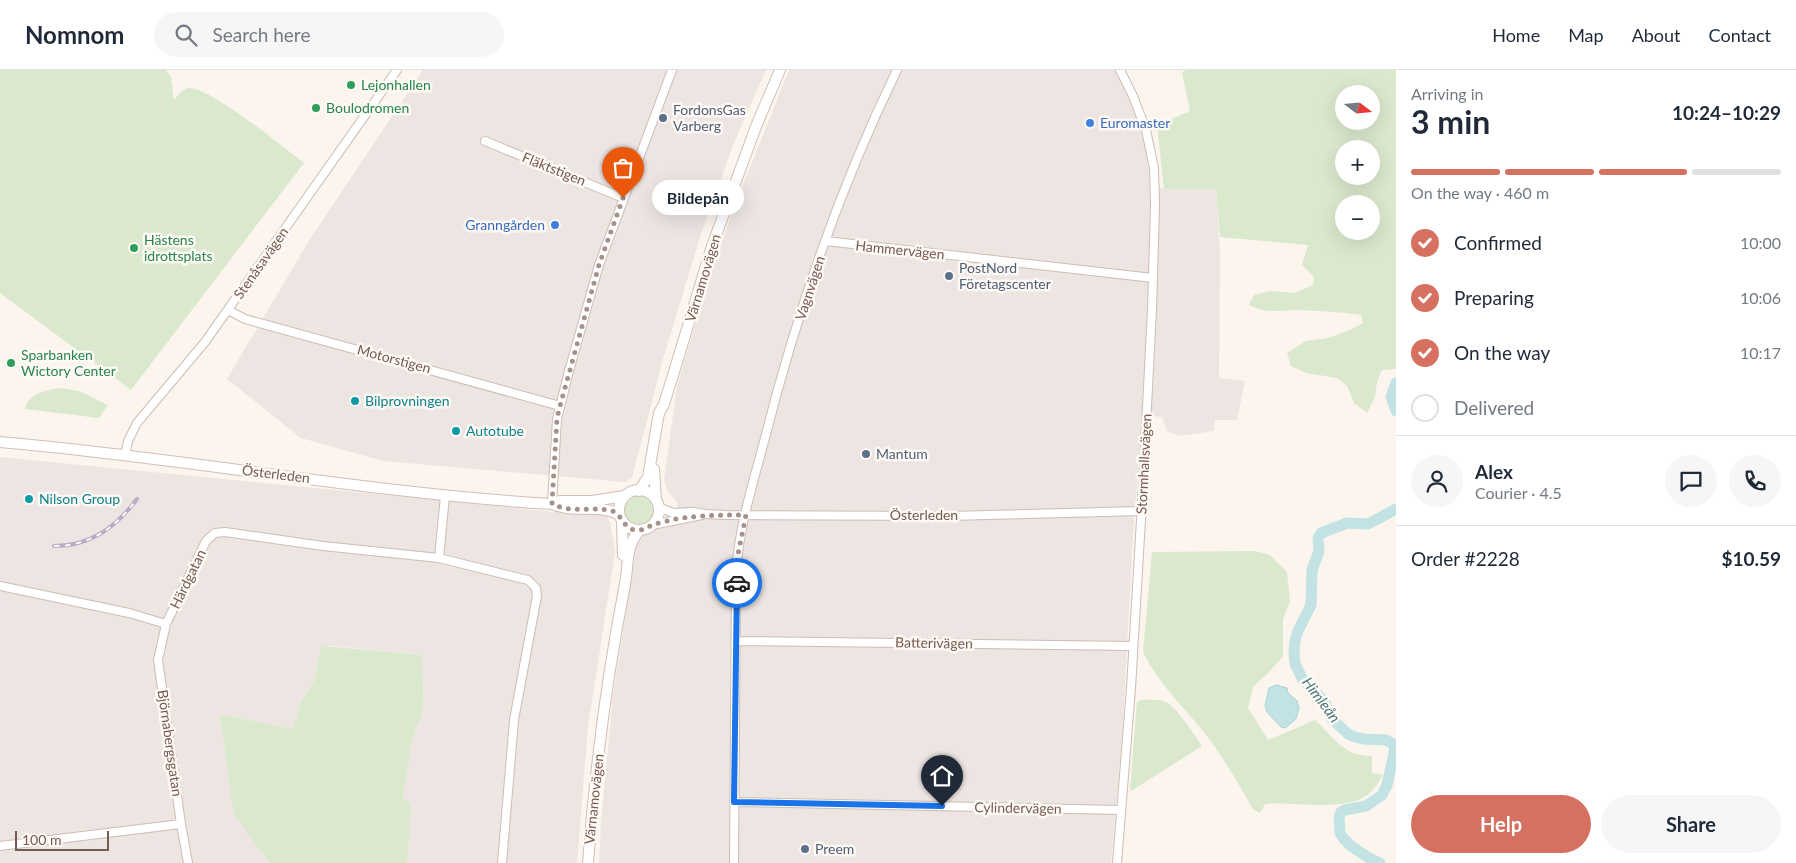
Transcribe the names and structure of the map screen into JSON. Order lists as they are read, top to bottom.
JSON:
{
  "streets": {
    "main road": ["Värnamovägen", "Österleden"],
    "street": [
      "Fläktstigen",
      "Hammervägen",
      "Stenåsavägen",
      "Vagnvägen",
      "Motorstigen",
      "Stormhallsvägen",
      "Härdgatan",
      "Batterivägen",
      "Björnabergsgatan",
      "Cylindervägen"
    ]
  },
  "crossings": [
    ["Hammervägen", "Vagnvägen"],
    ["Hammervägen", "Stormhallsvägen"],
    ["Stenåsavägen", "Motorstigen"],
    ["Stenåsavägen", "Österleden"],
    ["Värnamovägen", "Österleden"],
    ["Vagnvägen", "Österleden"],
    ["Vagnvägen", "Batterivägen"],
    ["Vagnvägen", "Cylindervägen"],
    ["Stormhallsvägen", "Österleden"],
    ["Stormhallsvägen", "Batterivägen"],
    ["Stormhallsvägen", "Cylindervägen"],
    ["Härdgatan", "Björnabergsgatan"]
  ],
  "water": ["Himleån"],
  "places": [
    "Lejonhallen",
    "Boulodromen",
    "FordonsGas Varberg",
    "Euromaster",
    "Bildepån",
    "Granngården",
    "Hästens idrottsplats",
    "PostNord Företagscenter",
    "Sparbanken Wictory Center",
    "Bilprovningen",
    "Autotube",
    "Mantum",
    "Nilson Group",
    "Preem"
  ],
  "scale_bar": "100 m",
  "north": "right",
  "page": {
    "header": "Nomnom",
    "search": "Search here",
    "nav": [
      "Home",
      "Map",
      "About",
      "Contact"
    ],
    "heading": ["3 min", "Arriving in", "10:24–10:29"],
    "panel": [
      "Alex",
      "Courier · 4.5",
      "Order #2228",
      "$10.59"
    ],
    "map_buttons": ["+", "−"],
    "bar": "On the way · 460 m",
    "bubble": "Bildepån",
    "list": [
      ["Confirmed", "10:00"],
      ["Preparing", "10:06"],
      ["On the way", "10:17"],
      "Delivered"
    ],
    "buttons": ["Help", "Share"],
    "scale": "100 m"
  }
}
